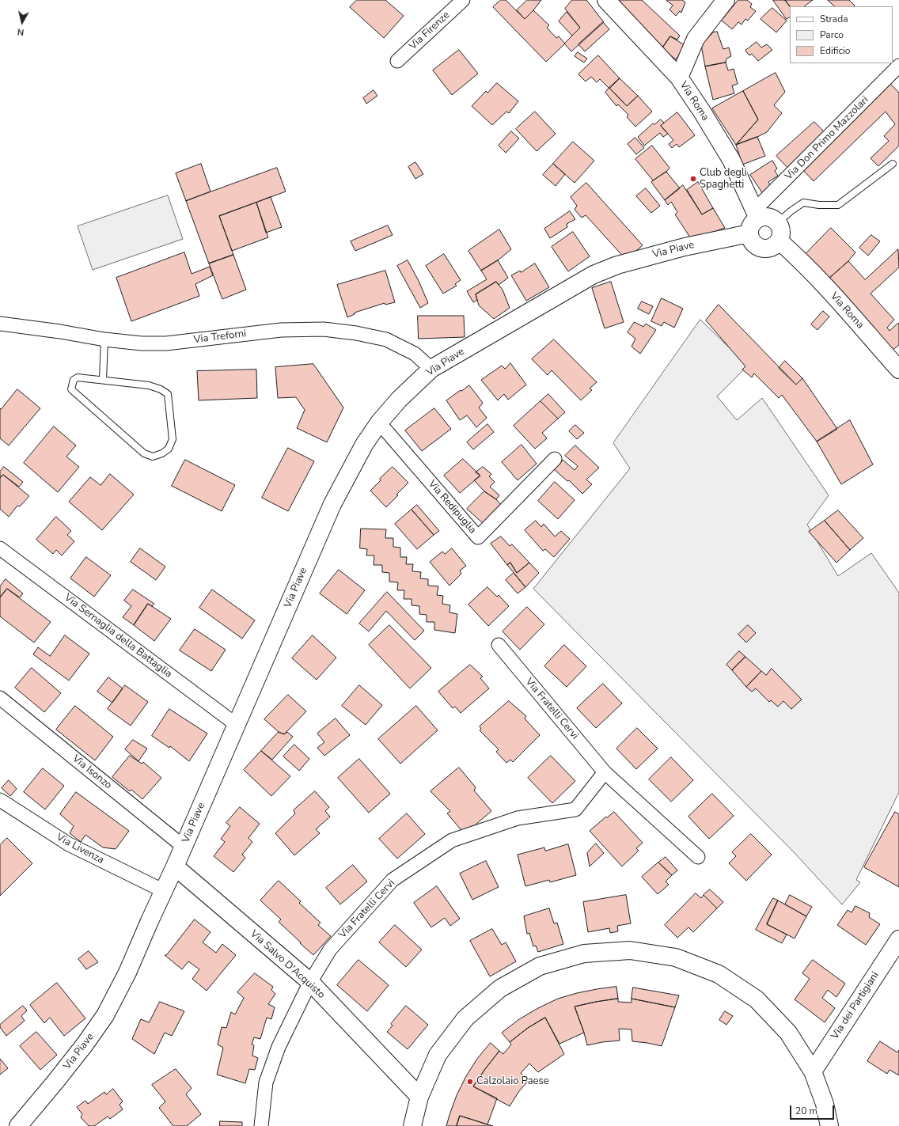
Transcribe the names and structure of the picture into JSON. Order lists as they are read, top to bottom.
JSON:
{
  "streets": {
    "street": [
      "Via Firenze",
      "Via Roma",
      "Via Don Primo Mazzolari",
      "Via Piave",
      "Via Treforni",
      "Via Redipuglia",
      "Via Sernaglia della Battaglia",
      "Via Fratelli Cervi",
      "Via Isonzo",
      "Via Livenza",
      "Via Salvo D'Acquisto",
      "Via dei Partigiani"
    ]
  },
  "crossings": [
    ["Via Roma", "Via Don Primo Mazzolari"],
    ["Via Roma", "Via Piave"],
    ["Via Don Primo Mazzolari", "Via Piave"],
    ["Via Piave", "Via Treforni"],
    ["Via Piave", "Via Redipuglia"],
    ["Via Piave", "Via Sernaglia della Battaglia"],
    ["Via Piave", "Via Isonzo"],
    ["Via Piave", "Via Livenza"],
    ["Via Piave", "Via Salvo D'Acquisto"],
    ["Via Fratelli Cervi", "Via Salvo D'Acquisto"]
  ],
  "places": ["Club degli Spaghetti", "Calzolaio Paese"],
  "legend": ["Strada", "Parco", "Edificio"],
  "scale_bar": "20 m",
  "north": "bottom"
}
